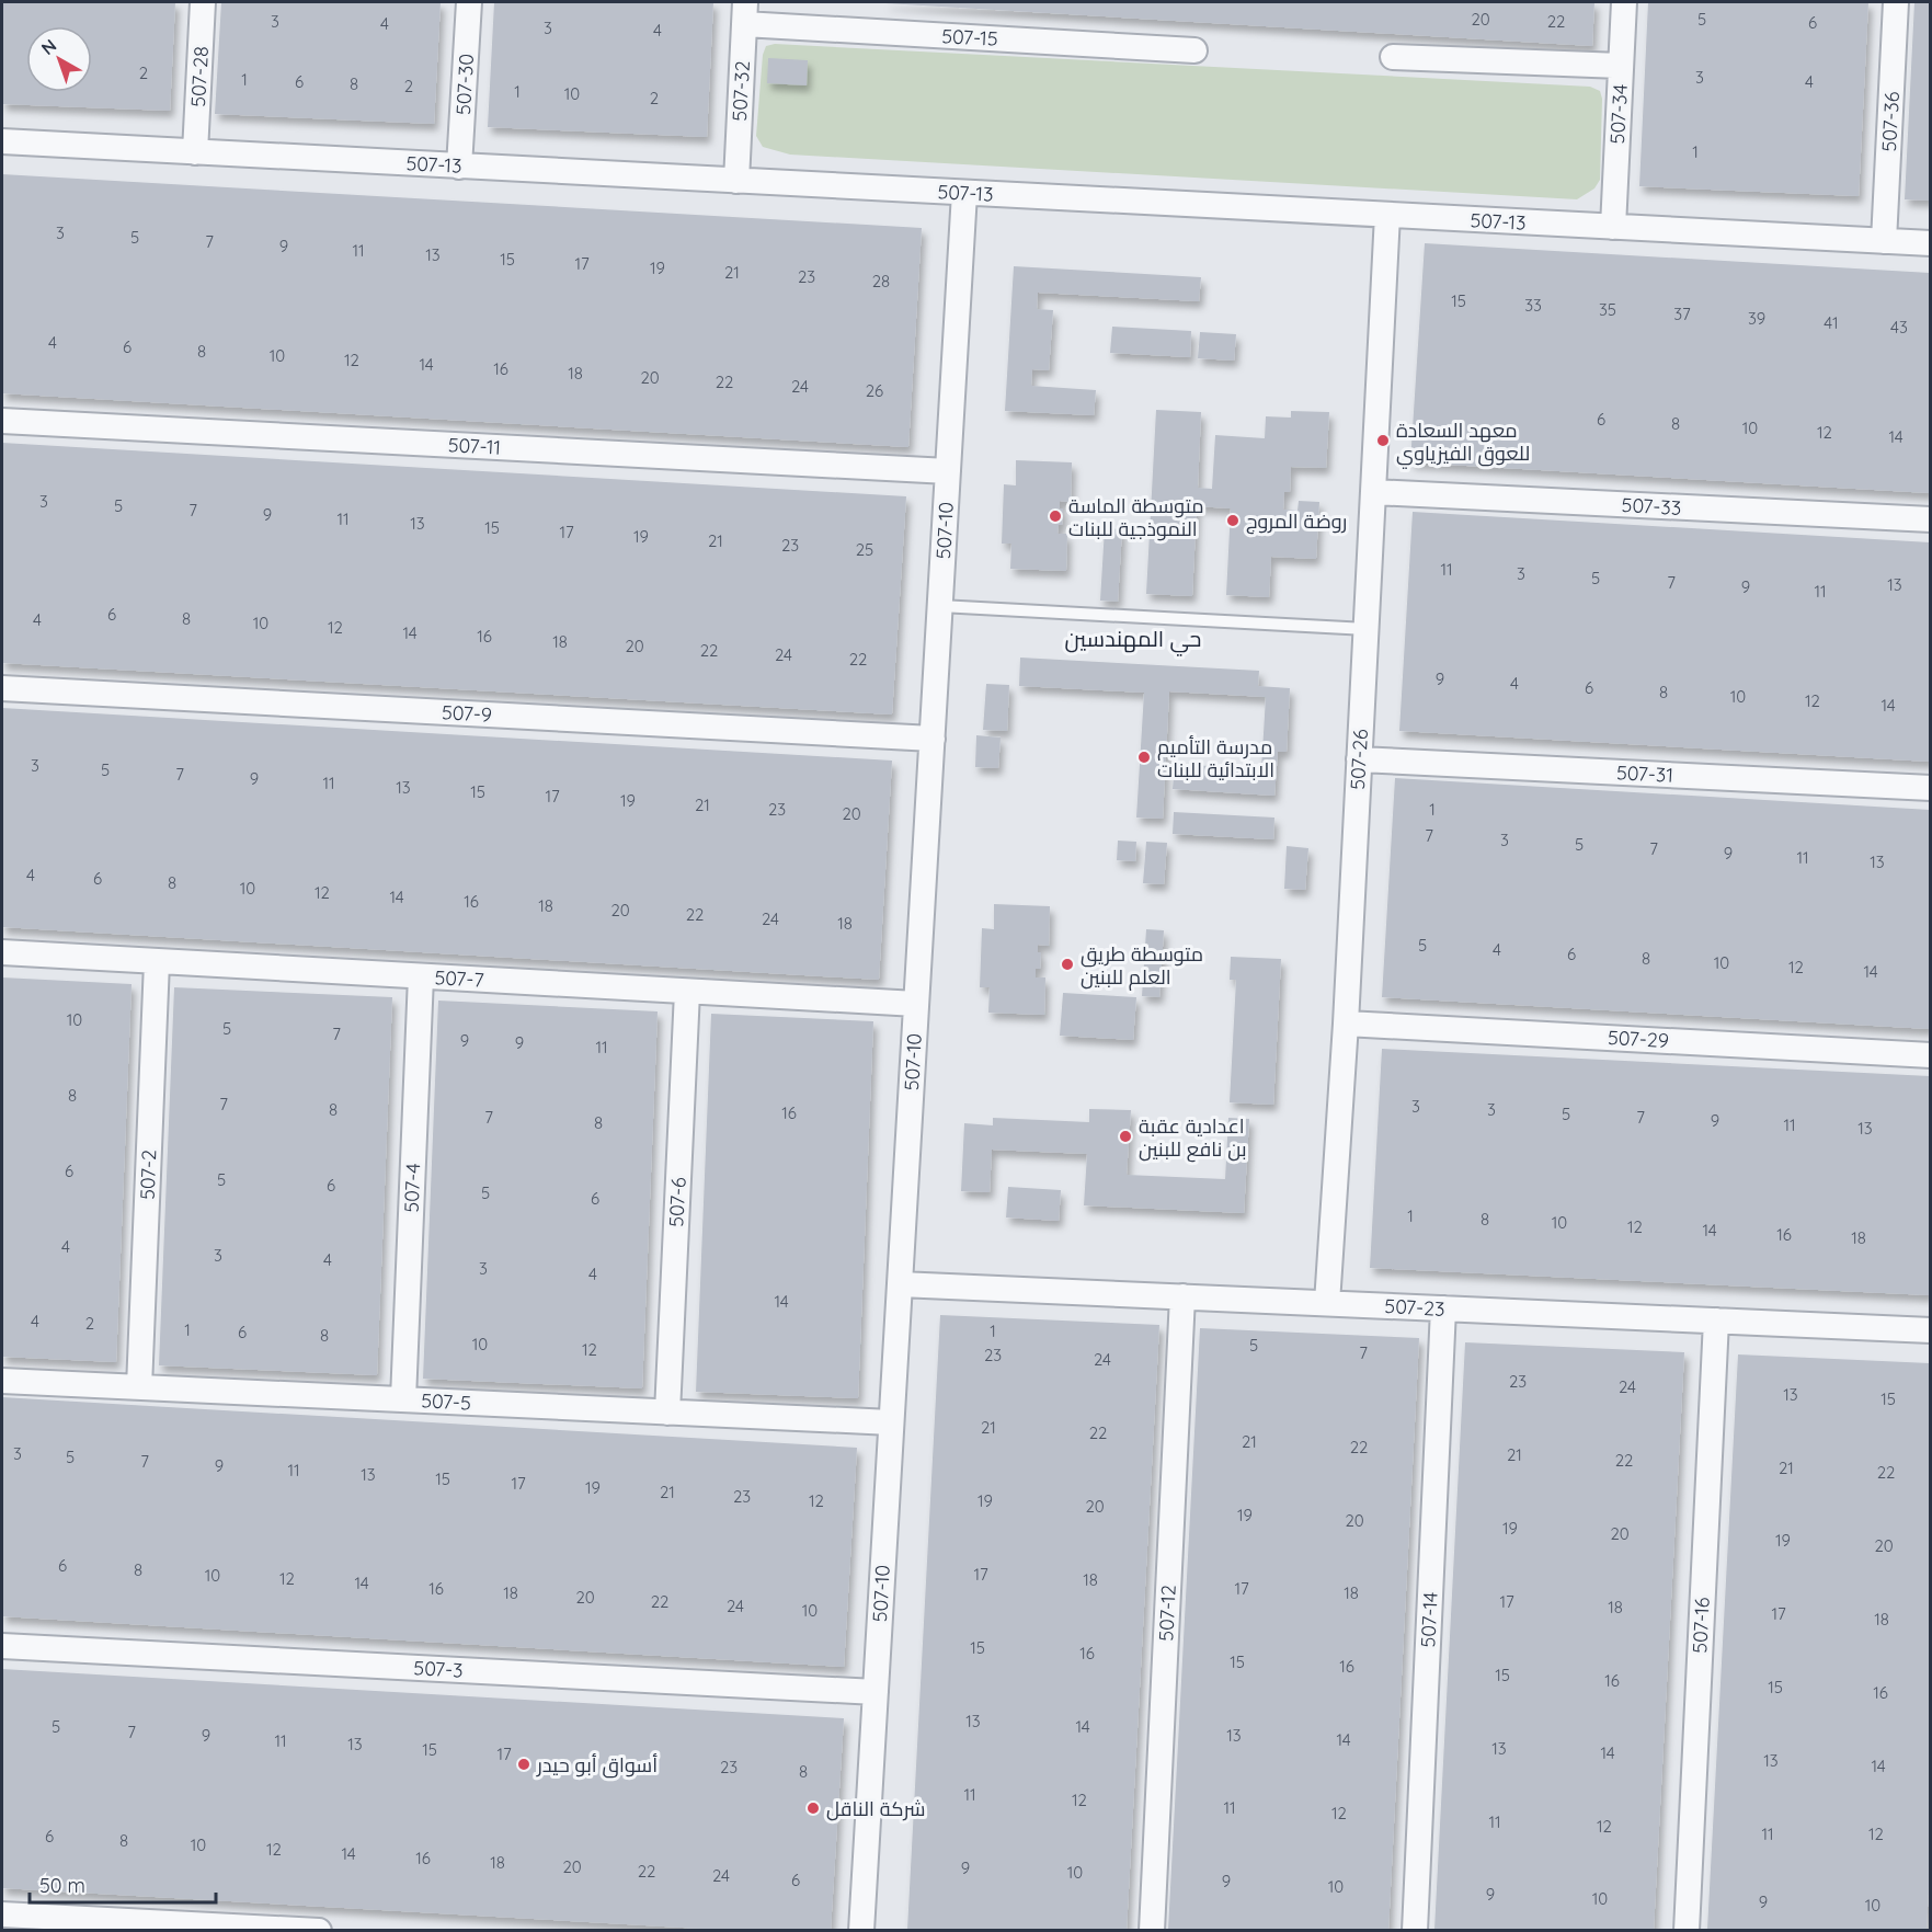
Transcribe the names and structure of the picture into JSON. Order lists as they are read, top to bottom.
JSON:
{
  "streets": {
    "street": [
      "507-15",
      "507-28",
      "507-30",
      "507-32",
      "507-34",
      "507-36",
      "507-13",
      "507-11",
      "507-33",
      "507-10",
      "507-9",
      "507-26",
      "507-31",
      "507-7",
      "507-29",
      "507-2",
      "507-4",
      "507-6",
      "507-23",
      "507-5",
      "507-12",
      "507-14",
      "507-16",
      "507-3"
    ]
  },
  "crossings": [
    ["507-15", "507-32"],
    ["507-28", "507-13"],
    ["507-30", "507-13"],
    ["507-32", "507-13"],
    ["507-34", "507-13"],
    ["507-36", "507-13"],
    ["507-13", "507-10"],
    ["507-13", "507-26"],
    ["507-11", "507-10"],
    ["507-33", "507-26"],
    ["507-10", "507-9"],
    ["507-10", "507-7"],
    ["507-10", "507-23"],
    ["507-10", "507-5"],
    ["507-10", "507-3"],
    ["507-26", "507-31"],
    ["507-26", "507-29"],
    ["507-26", "507-23"],
    ["507-7", "507-2"],
    ["507-7", "507-4"],
    ["507-7", "507-6"],
    ["507-2", "507-5"],
    ["507-4", "507-5"],
    ["507-6", "507-5"],
    ["507-23", "507-12"],
    ["507-23", "507-14"],
    ["507-23", "507-16"]
  ],
  "districts": ["حي المهندسين"],
  "places": [
    "معهد السعادة للعوق الفيزياوي",
    "متوسطة الماسة النموذجية للبنات",
    "روضة المروج",
    "مدرسة التأميم الابتدائية للبنات",
    "متوسطة طريق العلم للبنين",
    "اعدادية عقبة بن نافع للبنين",
    "أسواق أبو حيدر",
    "شركة الناقل"
  ],
  "house_numbers": [
    "20",
    "5",
    "3",
    "22",
    "6",
    "4",
    "3",
    "4",
    "2",
    "3",
    "1",
    "6",
    "4",
    "8",
    "2",
    "1",
    "10",
    "2",
    "1",
    "3",
    "5",
    "7",
    "9",
    "11",
    "13",
    "15",
    "17",
    "19",
    "21",
    "23",
    "28",
    "15",
    "33",
    "35",
    "37",
    "39",
    "41",
    "43",
    "4",
    "6",
    "8",
    "10",
    "12",
    "14",
    "16",
    "18",
    "20",
    "22",
    "24",
    "26",
    "6",
    "8",
    "10",
    "12",
    "14",
    "3",
    "5",
    "7",
    "9",
    "11",
    "13",
    "15",
    "17",
    "19",
    "21",
    "23",
    "25",
    "11",
    "3",
    "5",
    "7",
    "13",
    "9",
    "11",
    "6",
    "8",
    "4",
    "10",
    "12",
    "14",
    "16",
    "18",
    "20",
    "22",
    "24",
    "22",
    "9",
    "4",
    "6",
    "8",
    "10",
    "12",
    "14",
    "3",
    "5",
    "7",
    "9",
    "11",
    "13",
    "15",
    "17",
    "19",
    "21",
    "23",
    "1",
    "20",
    "7",
    "3",
    "5",
    "7",
    "9",
    "11",
    "13",
    "4",
    "6",
    "8",
    "10",
    "12",
    "14",
    "16",
    "18",
    "20",
    "22",
    "24",
    "18",
    "5",
    "4",
    "6",
    "8",
    "10",
    "12",
    "14",
    "10",
    "5",
    "7",
    "9",
    "9",
    "11",
    "8",
    "7",
    "3",
    "8",
    "3",
    "16",
    "5",
    "7",
    "7",
    "9",
    "8",
    "11",
    "13",
    "6",
    "5",
    "6",
    "5",
    "6",
    "1",
    "8",
    "10",
    "12",
    "14",
    "16",
    "18",
    "4",
    "3",
    "4",
    "3",
    "4",
    "14",
    "4",
    "2",
    "1",
    "1",
    "6",
    "8",
    "10",
    "5",
    "12",
    "7",
    "23",
    "24",
    "23",
    "24",
    "13",
    "15",
    "21",
    "22",
    "21",
    "22",
    "3",
    "21",
    "5",
    "22",
    "7",
    "9",
    "21",
    "11",
    "22",
    "13",
    "15",
    "17",
    "19",
    "21",
    "23",
    "12",
    "19",
    "20",
    "19",
    "20",
    "19",
    "20",
    "19",
    "20",
    "6",
    "8",
    "17",
    "10",
    "12",
    "18",
    "14",
    "16",
    "17",
    "18",
    "18",
    "20",
    "22",
    "17",
    "24",
    "18",
    "10",
    "17",
    "18",
    "15",
    "16",
    "15",
    "16",
    "15",
    "16",
    "15",
    "16",
    "13",
    "5",
    "14",
    "7",
    "9",
    "13",
    "14",
    "11",
    "13",
    "13",
    "15",
    "14",
    "17",
    "13",
    "14",
    "23",
    "8",
    "11",
    "12",
    "11",
    "12",
    "11",
    "12",
    "11",
    "12",
    "6",
    "8",
    "10",
    "12",
    "14",
    "16",
    "18",
    "20",
    "9",
    "22",
    "10",
    "24",
    "6",
    "9",
    "10",
    "9",
    "10",
    "9",
    "10"
  ],
  "scale_bar": "50 m",
  "north": "top left"
}
